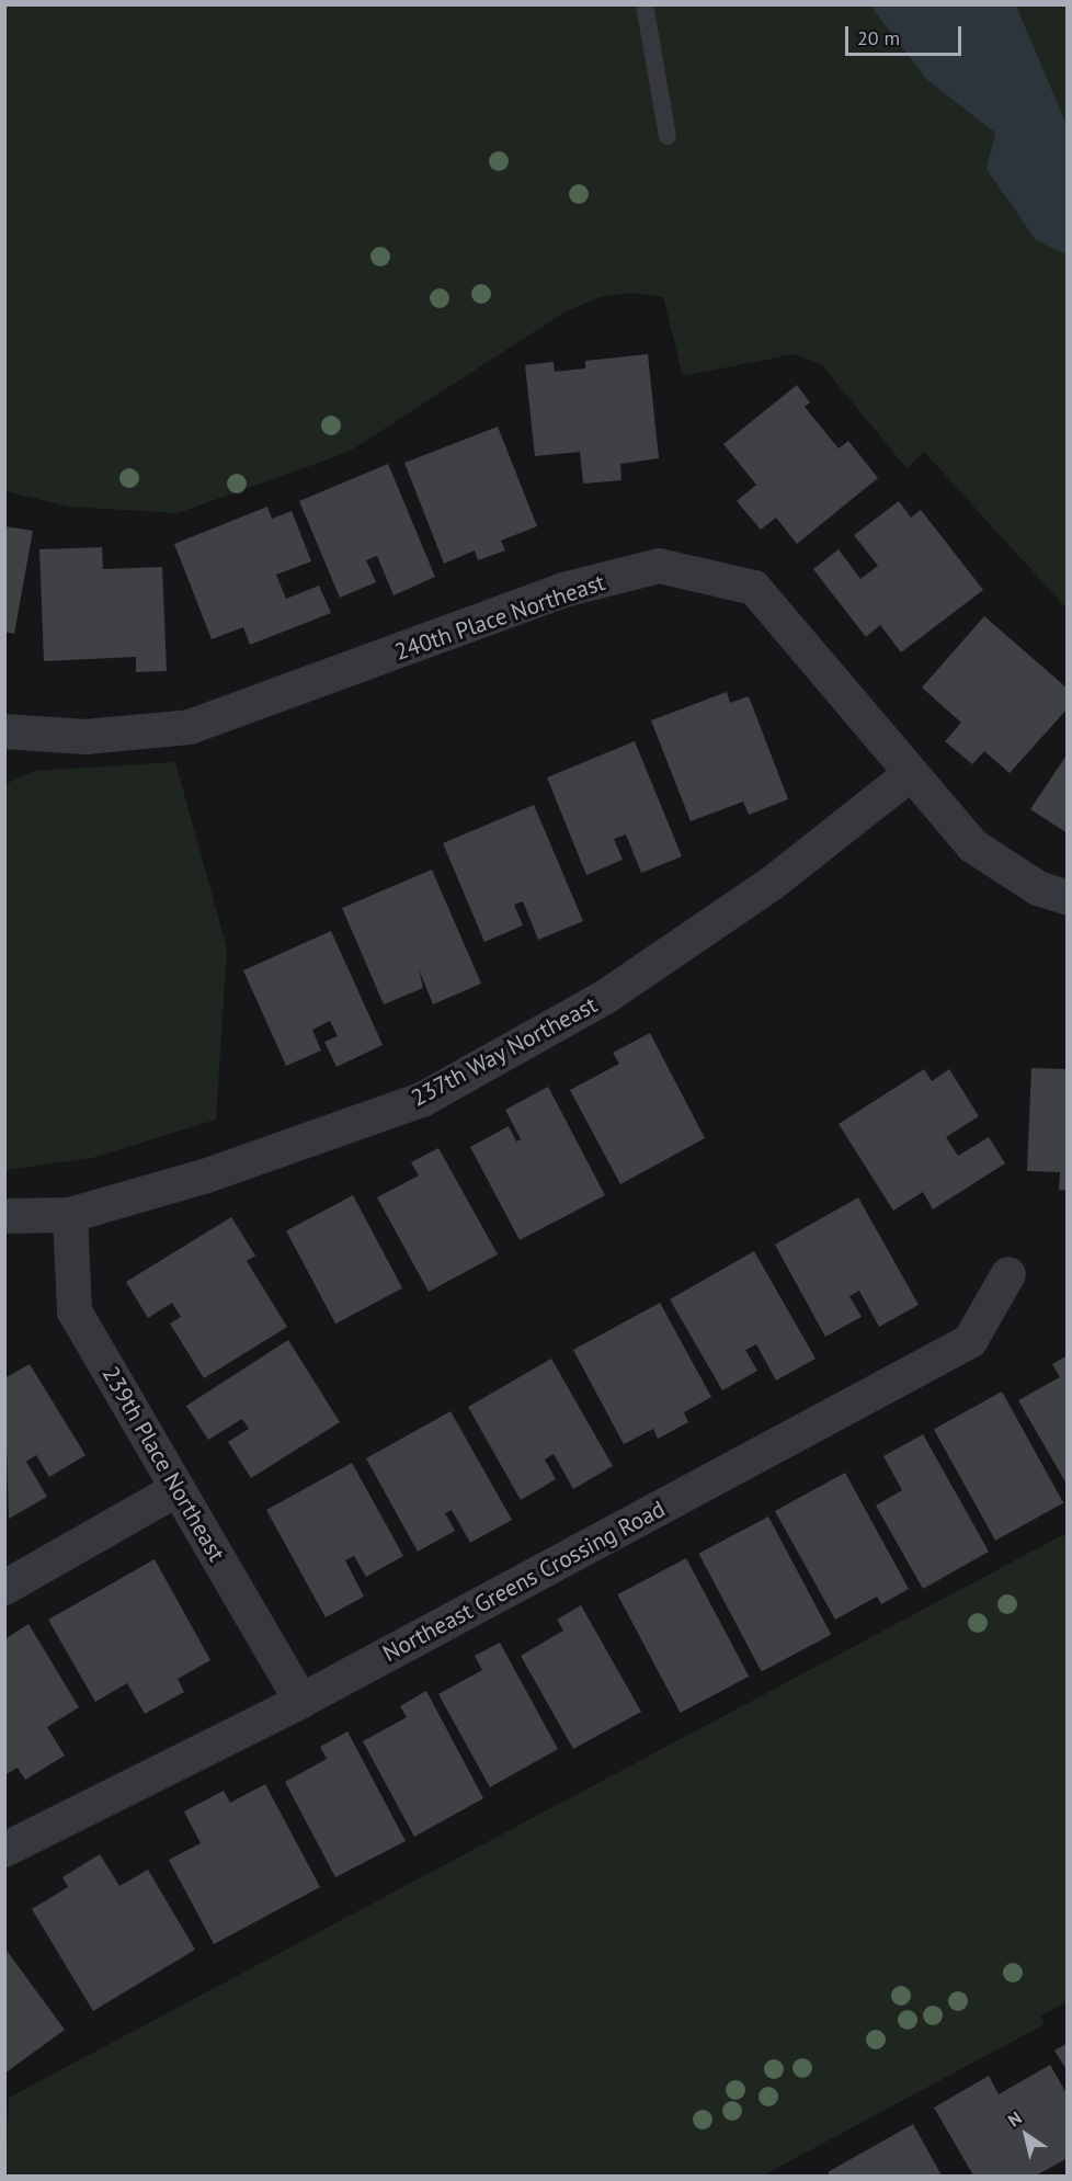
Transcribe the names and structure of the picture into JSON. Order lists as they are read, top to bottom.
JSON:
{
  "streets": {
    "street": [
      "240th Place Northeast",
      "237th Way Northeast",
      "239th Place Northeast",
      "Northeast Greens Crossing Road"
    ]
  },
  "crossings": [
    ["240th Place Northeast", "237th Way Northeast"],
    ["237th Way Northeast", "239th Place Northeast"],
    ["239th Place Northeast", "Northeast Greens Crossing Road"]
  ],
  "scale_bar": "20 m",
  "north": "top left"
}
